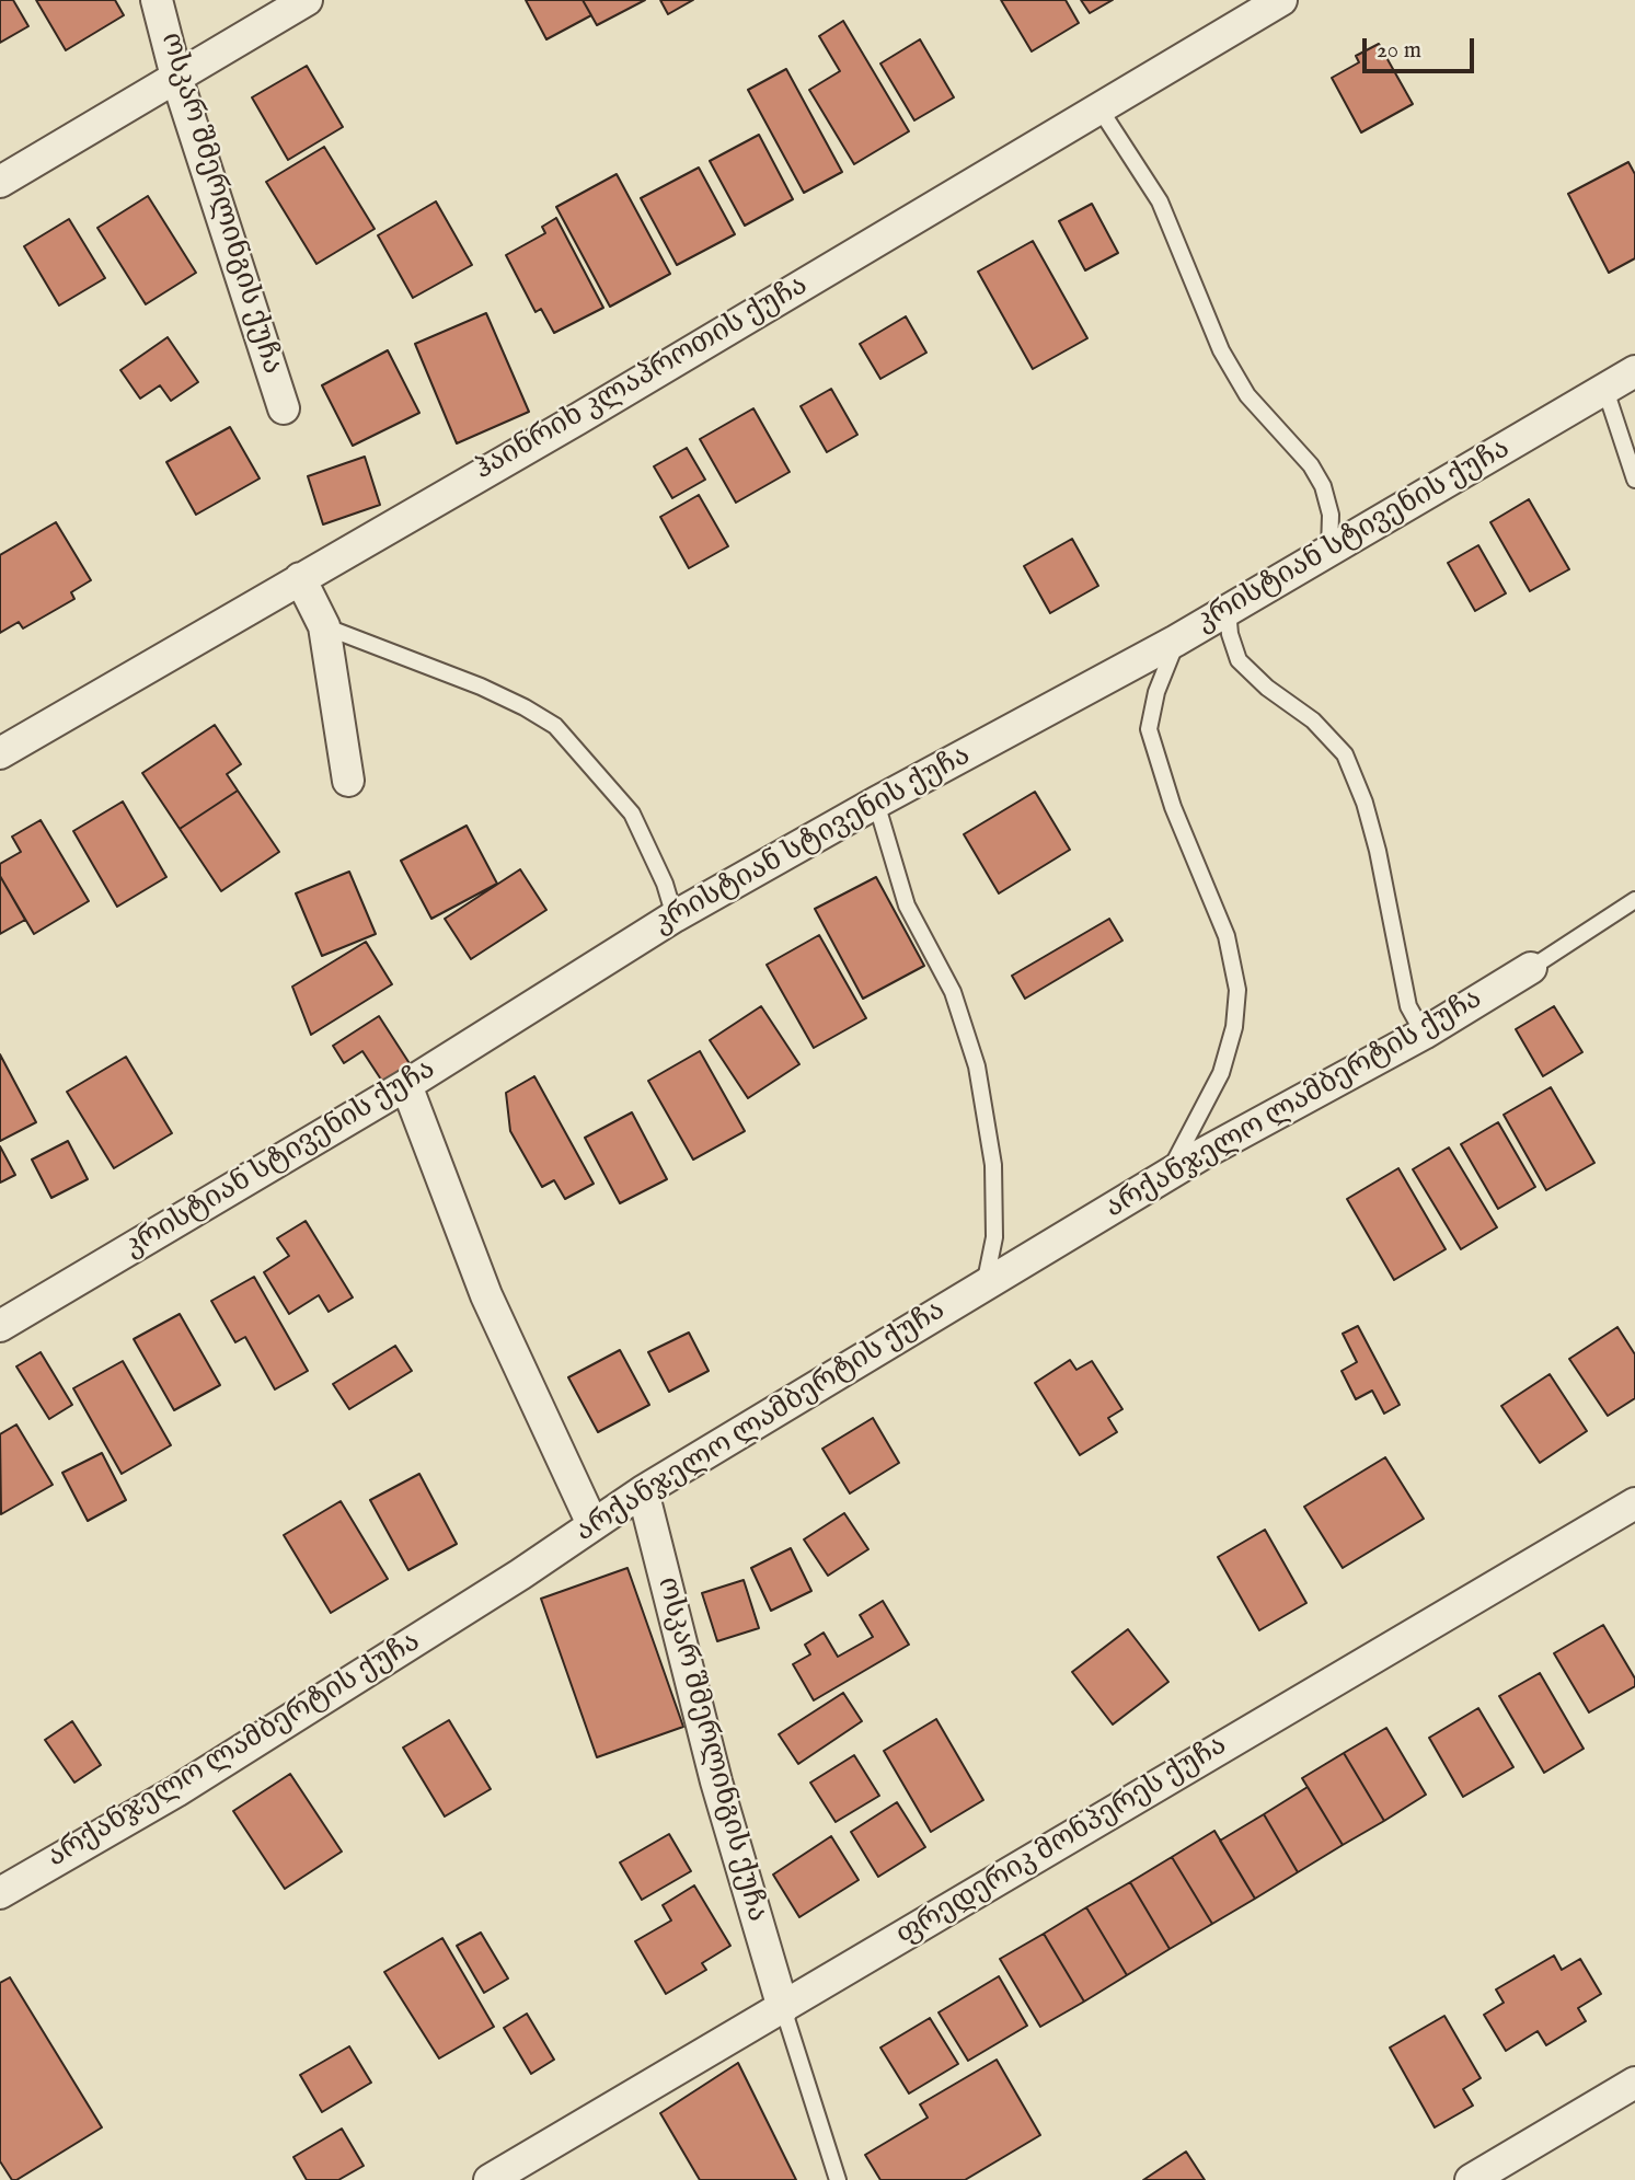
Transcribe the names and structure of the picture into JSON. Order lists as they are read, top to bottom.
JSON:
{
  "streets": {
    "street": [
      "ოსკარ შმერლინგის ქუჩა",
      "ჰაინრიხ კლაპროთის ქუჩა",
      "კრისტიან სტივენის ქუჩა",
      "არქანჯელო ლამბერტის ქუჩა",
      "ფრედერიკ მონპერეს ქუჩა"
    ]
  },
  "crossings": [
    ["ოსკარ შმერლინგის ქუჩა", "არქანჯელო ლამბერტის ქუჩა"],
    ["ოსკარ შმერლინგის ქუჩა", "ფრედერიკ მონპერეს ქუჩა"]
  ],
  "scale_bar": "20 m"
}
